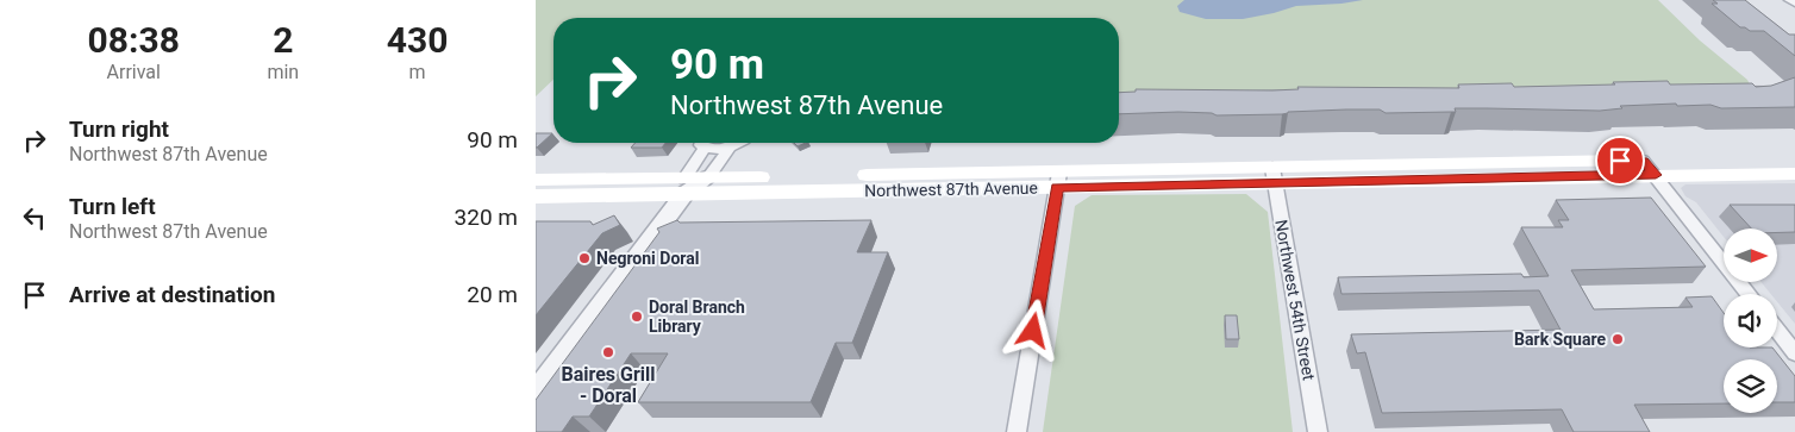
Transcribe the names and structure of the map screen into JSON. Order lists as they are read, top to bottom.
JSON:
{
  "streets": {
    "main road": ["Northwest 87th Avenue"],
    "street": ["Northwest 54th Street"]
  },
  "crossings": [
    ["Northwest 87th Avenue", "Northwest 54th Street"]
  ],
  "places": [
    "Negroni Doral",
    "Doral Branch Library",
    "Bark Square",
    "Baires Grill - Doral"
  ],
  "north": "right",
  "page": {
    "eta": [
      "08:38",
      "Arrival",
      "2",
      "min",
      "430",
      "m"
    ],
    "turn": ["90 m", "Northwest 87th Avenue"],
    "list": [
      {
        "name": "Turn right",
        "note": "Northwest 87th Avenue",
        "value": "90 m"
      },
      {
        "name": "Turn left",
        "note": "Northwest 87th Avenue",
        "value": "320 m"
      },
      {
        "name": "Arrive at destination",
        "value": "20 m"
      }
    ]
  }
}
